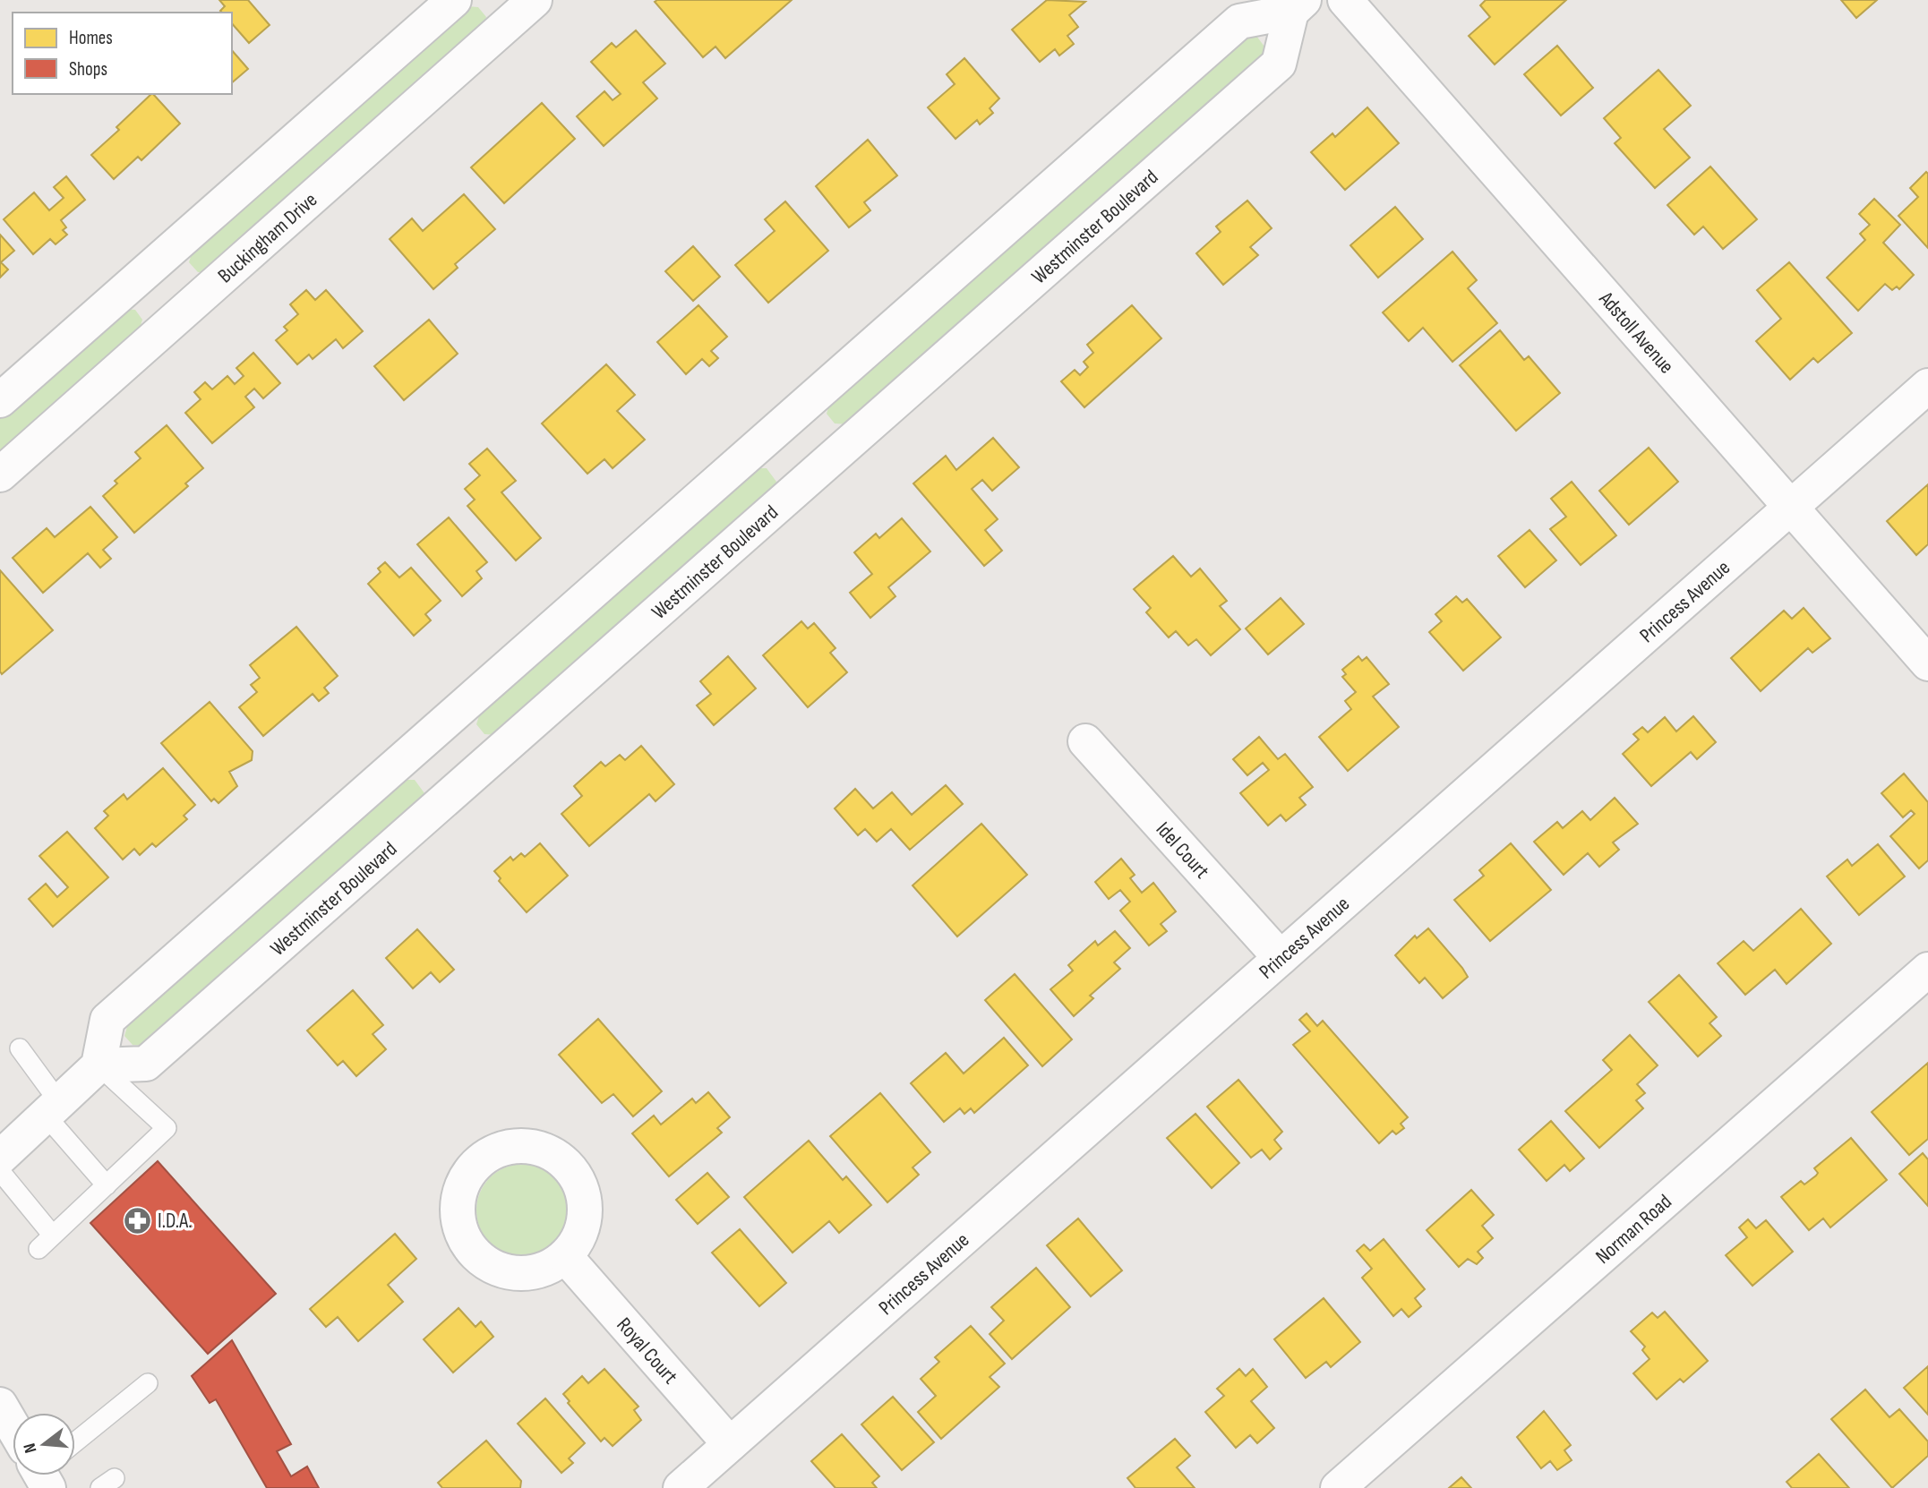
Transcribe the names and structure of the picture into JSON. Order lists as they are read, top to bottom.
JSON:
{
  "streets": {
    "street": [
      "Westminster Boulevard",
      "Buckingham Drive",
      "Adstoll Avenue",
      "Princess Avenue",
      "Idel Court",
      "Norman Road",
      "Royal Court"
    ]
  },
  "crossings": [
    ["Adstoll Avenue", "Princess Avenue"],
    ["Princess Avenue", "Idel Court"],
    ["Princess Avenue", "Royal Court"]
  ],
  "places": {
    "pharmacy": ["I.D.A."]
  },
  "legend": ["Homes", "Shops"],
  "north": "left"
}
